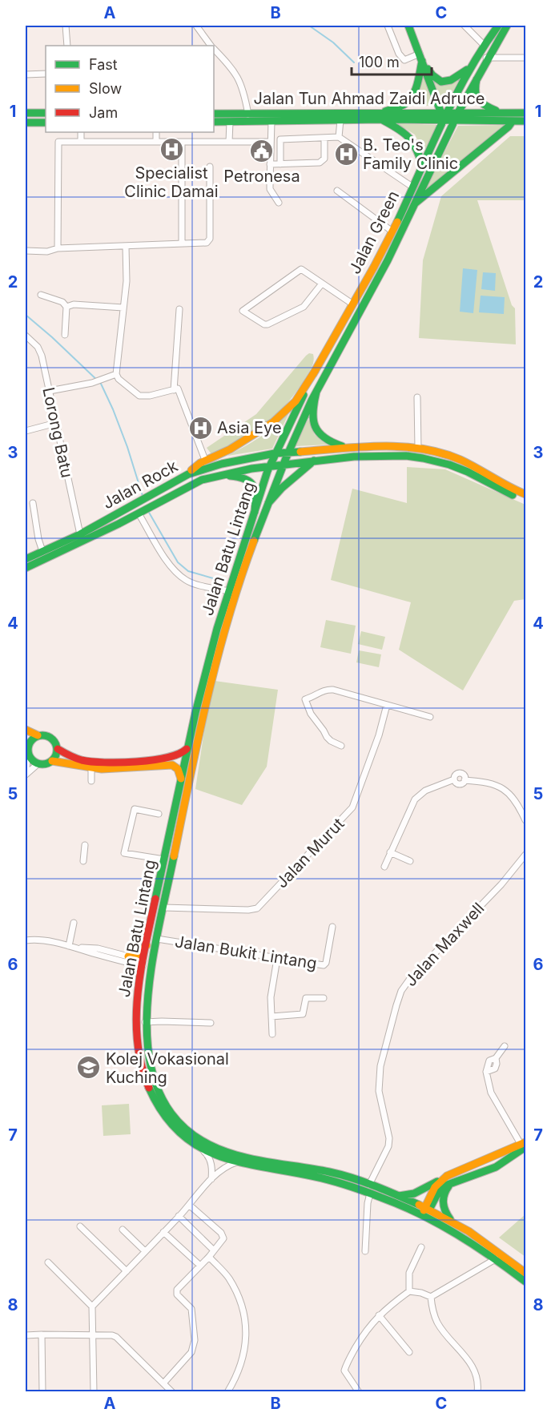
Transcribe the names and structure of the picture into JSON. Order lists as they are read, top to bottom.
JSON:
{
  "streets": {
    "main road": [
      "Jalan Tun Ahmad Zaidi Adruce",
      "Jalan Green",
      "Jalan Rock",
      "Jalan Batu Lintang"
    ],
    "street": [
      "Lorong Batu",
      "Jalan Murut",
      "Jalan Maxwell",
      "Jalan Bukit Lintang"
    ]
  },
  "crossings": [
    ["Jalan Tun Ahmad Zaidi Adruce", "Jalan Green"],
    ["Jalan Green", "Jalan Rock"],
    ["Jalan Green", "Jalan Batu Lintang"],
    ["Lorong Batu", "Jalan Rock"],
    ["Jalan Rock", "Jalan Batu Lintang"],
    ["Jalan Batu Lintang", "Jalan Murut"],
    ["Jalan Batu Lintang", "Jalan Maxwell"],
    ["Jalan Batu Lintang", "Jalan Bukit Lintang"]
  ],
  "places": {
    "hospital": ["Specialist Clinic Damai", "B. Teo's Family Clinic", "Asia Eye"],
    "public building": ["Petronesa"],
    "school or university": ["Kolej Vokasional Kuching"]
  },
  "legend": ["Fast", "Slow", "Jam"],
  "scale_bar": "100 m",
  "grid": {
    "columns": ["A", "B", "C"],
    "rows": [
      "1",
      "2",
      "3",
      "4",
      "5",
      "6",
      "7",
      "8"
    ]
  }
}
